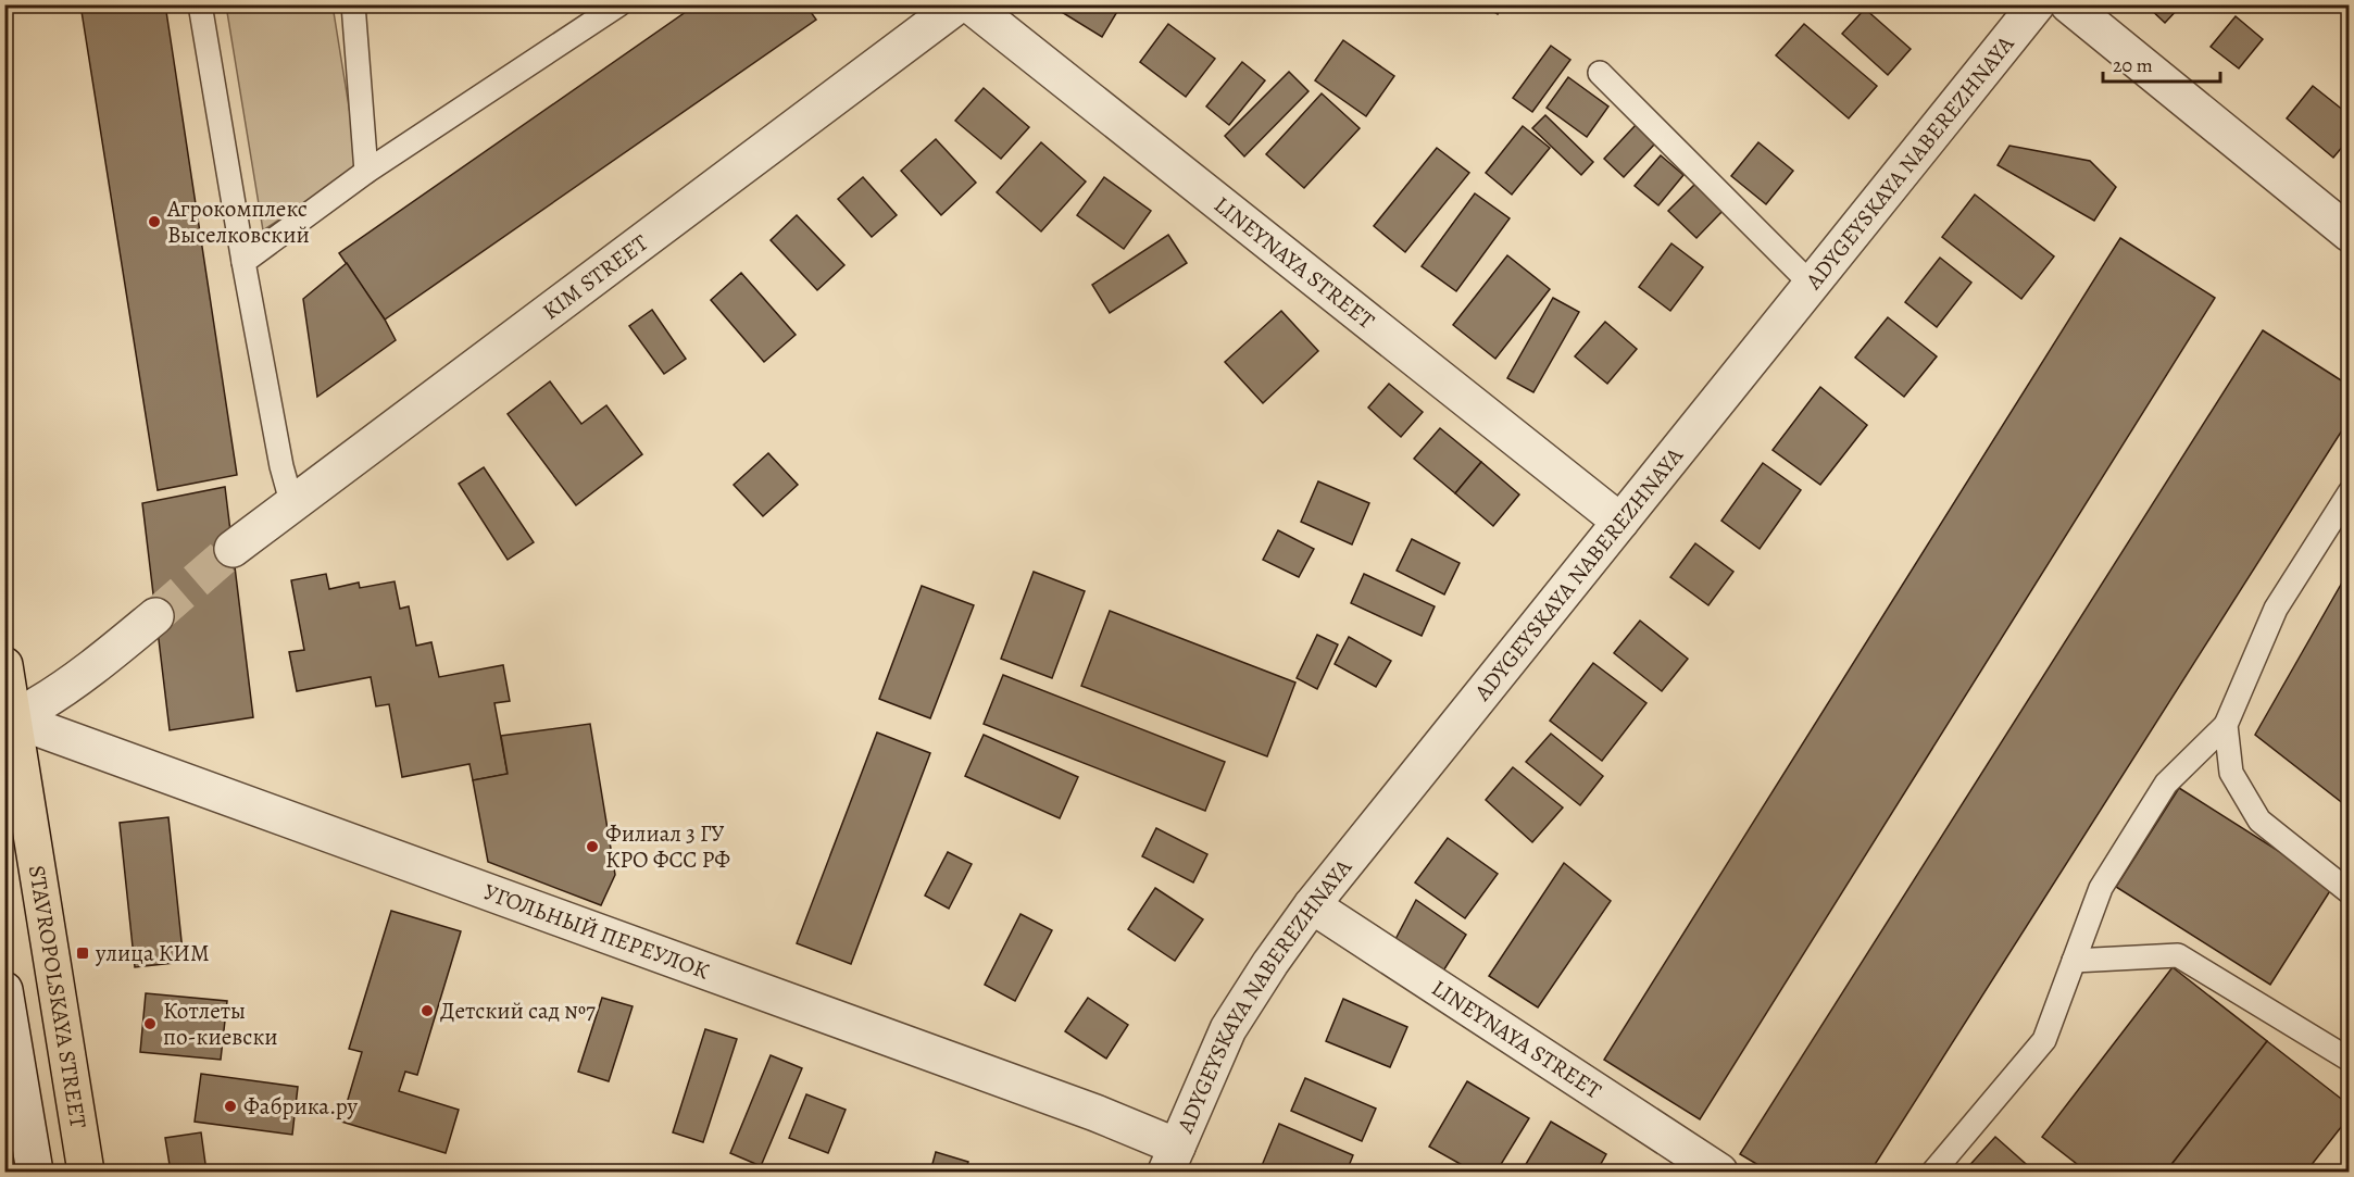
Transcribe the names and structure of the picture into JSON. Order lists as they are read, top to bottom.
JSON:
{
  "streets": {
    "main road": ["STAVROPOLSKAYA STREET"],
    "street": [
      "ADYGEYSKAYA NABEREZHNAYA",
      "LINEYNAYA STREET",
      "KIM STREET",
      "УГОЛЬНЫЙ ПЕРЕУЛОК"
    ]
  },
  "crossings": [
    ["ADYGEYSKAYA NABEREZHNAYA", "LINEYNAYA STREET"],
    ["ADYGEYSKAYA NABEREZHNAYA", "УГОЛЬНЫЙ ПЕРЕУЛОК"],
    ["УГОЛЬНЫЙ ПЕРЕУЛОК", "STAVROPOLSKAYA STREET"]
  ],
  "places": {
    "other": [
      "Агрокомплекс Выселковский",
      "Филиал 3 ГУ КРО ФСС РФ",
      "Детский сад №7",
      "Котлеты по-киевски",
      "Фабрика.ру"
    ],
    "transit": ["улица КИМ"]
  },
  "scale_bar": "20 m"
}
